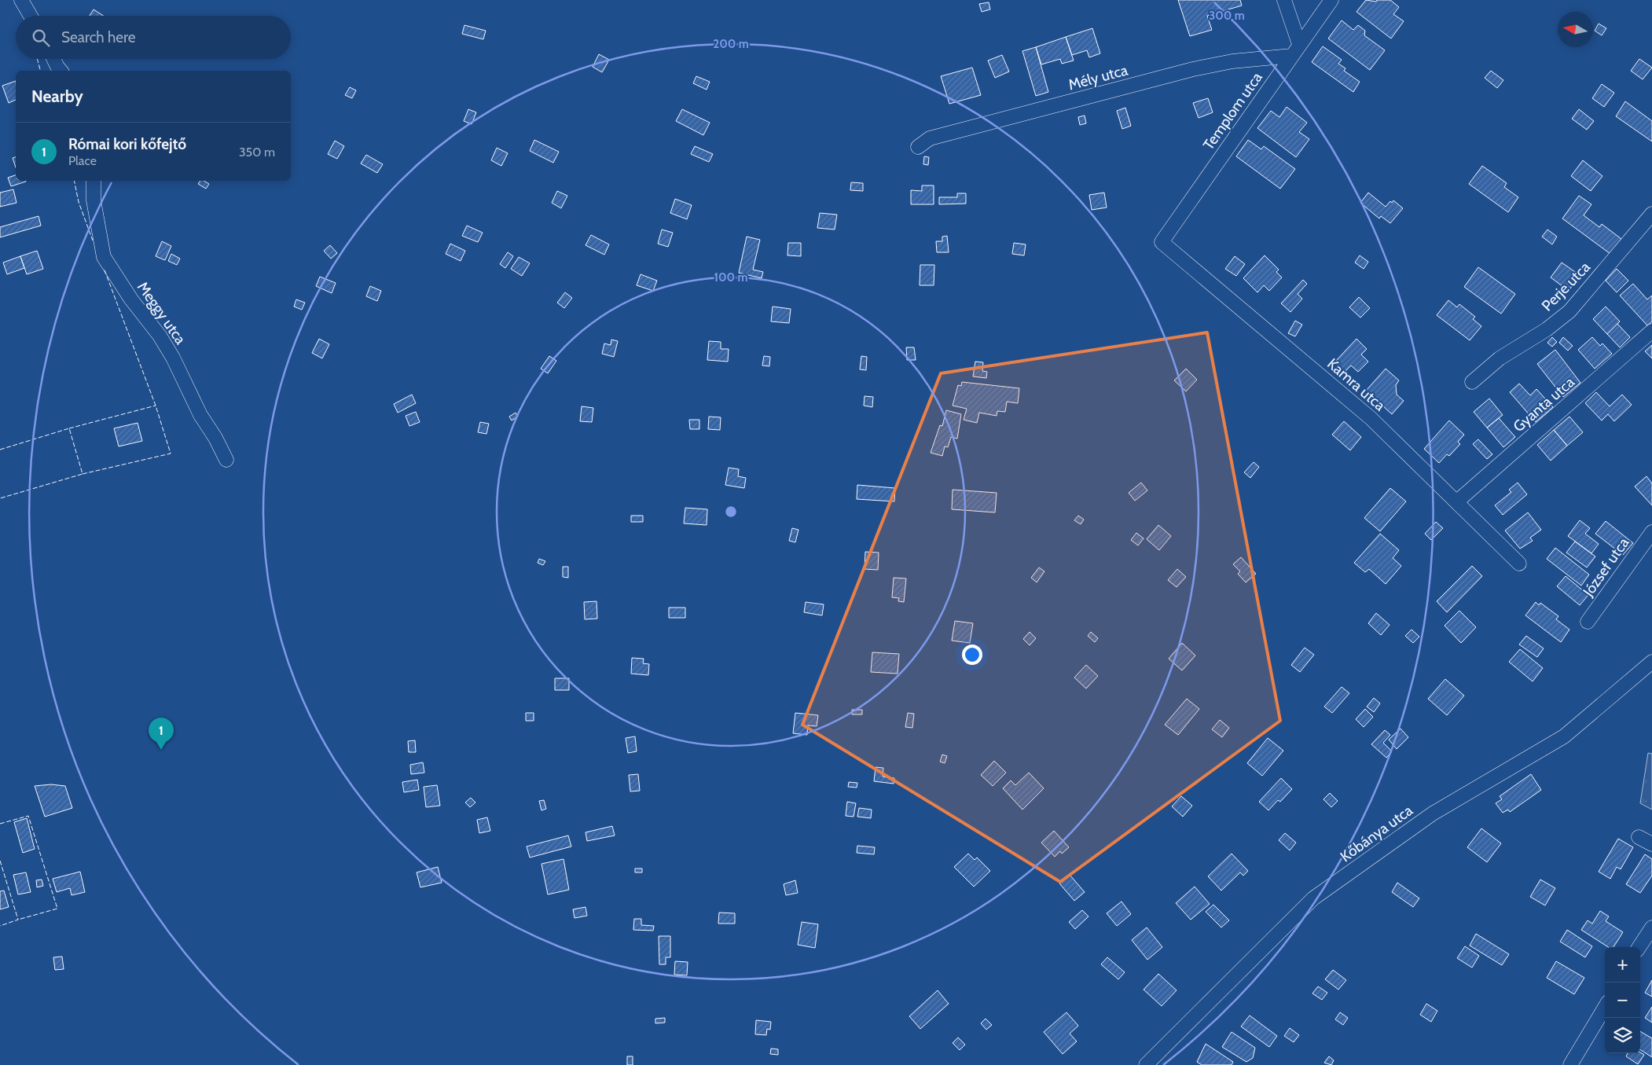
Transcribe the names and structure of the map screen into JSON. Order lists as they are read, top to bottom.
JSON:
{
  "streets": {
    "street": [
      "Mély utca",
      "Templom utca",
      "Perje utca",
      "Meggy utca",
      "Kamra utca",
      "Gyanta utca",
      "József utca",
      "Kőbánya utca"
    ]
  },
  "crossings": [
    ["Mély utca", "Templom utca"],
    ["Templom utca", "Kamra utca"],
    ["Kamra utca", "Gyanta utca"]
  ],
  "north": "left",
  "page": {
    "search": "Search here",
    "heading": "Nearby",
    "list": [
      {
        "mark": "1",
        "name": "Római kori kőfejtő",
        "note": "Place",
        "value": "350 m"
      }
    ],
    "pins": "1",
    "map_buttons": ["+", "−"]
  },
  "rings": ["300 m", "200 m", "100 m"]
}
